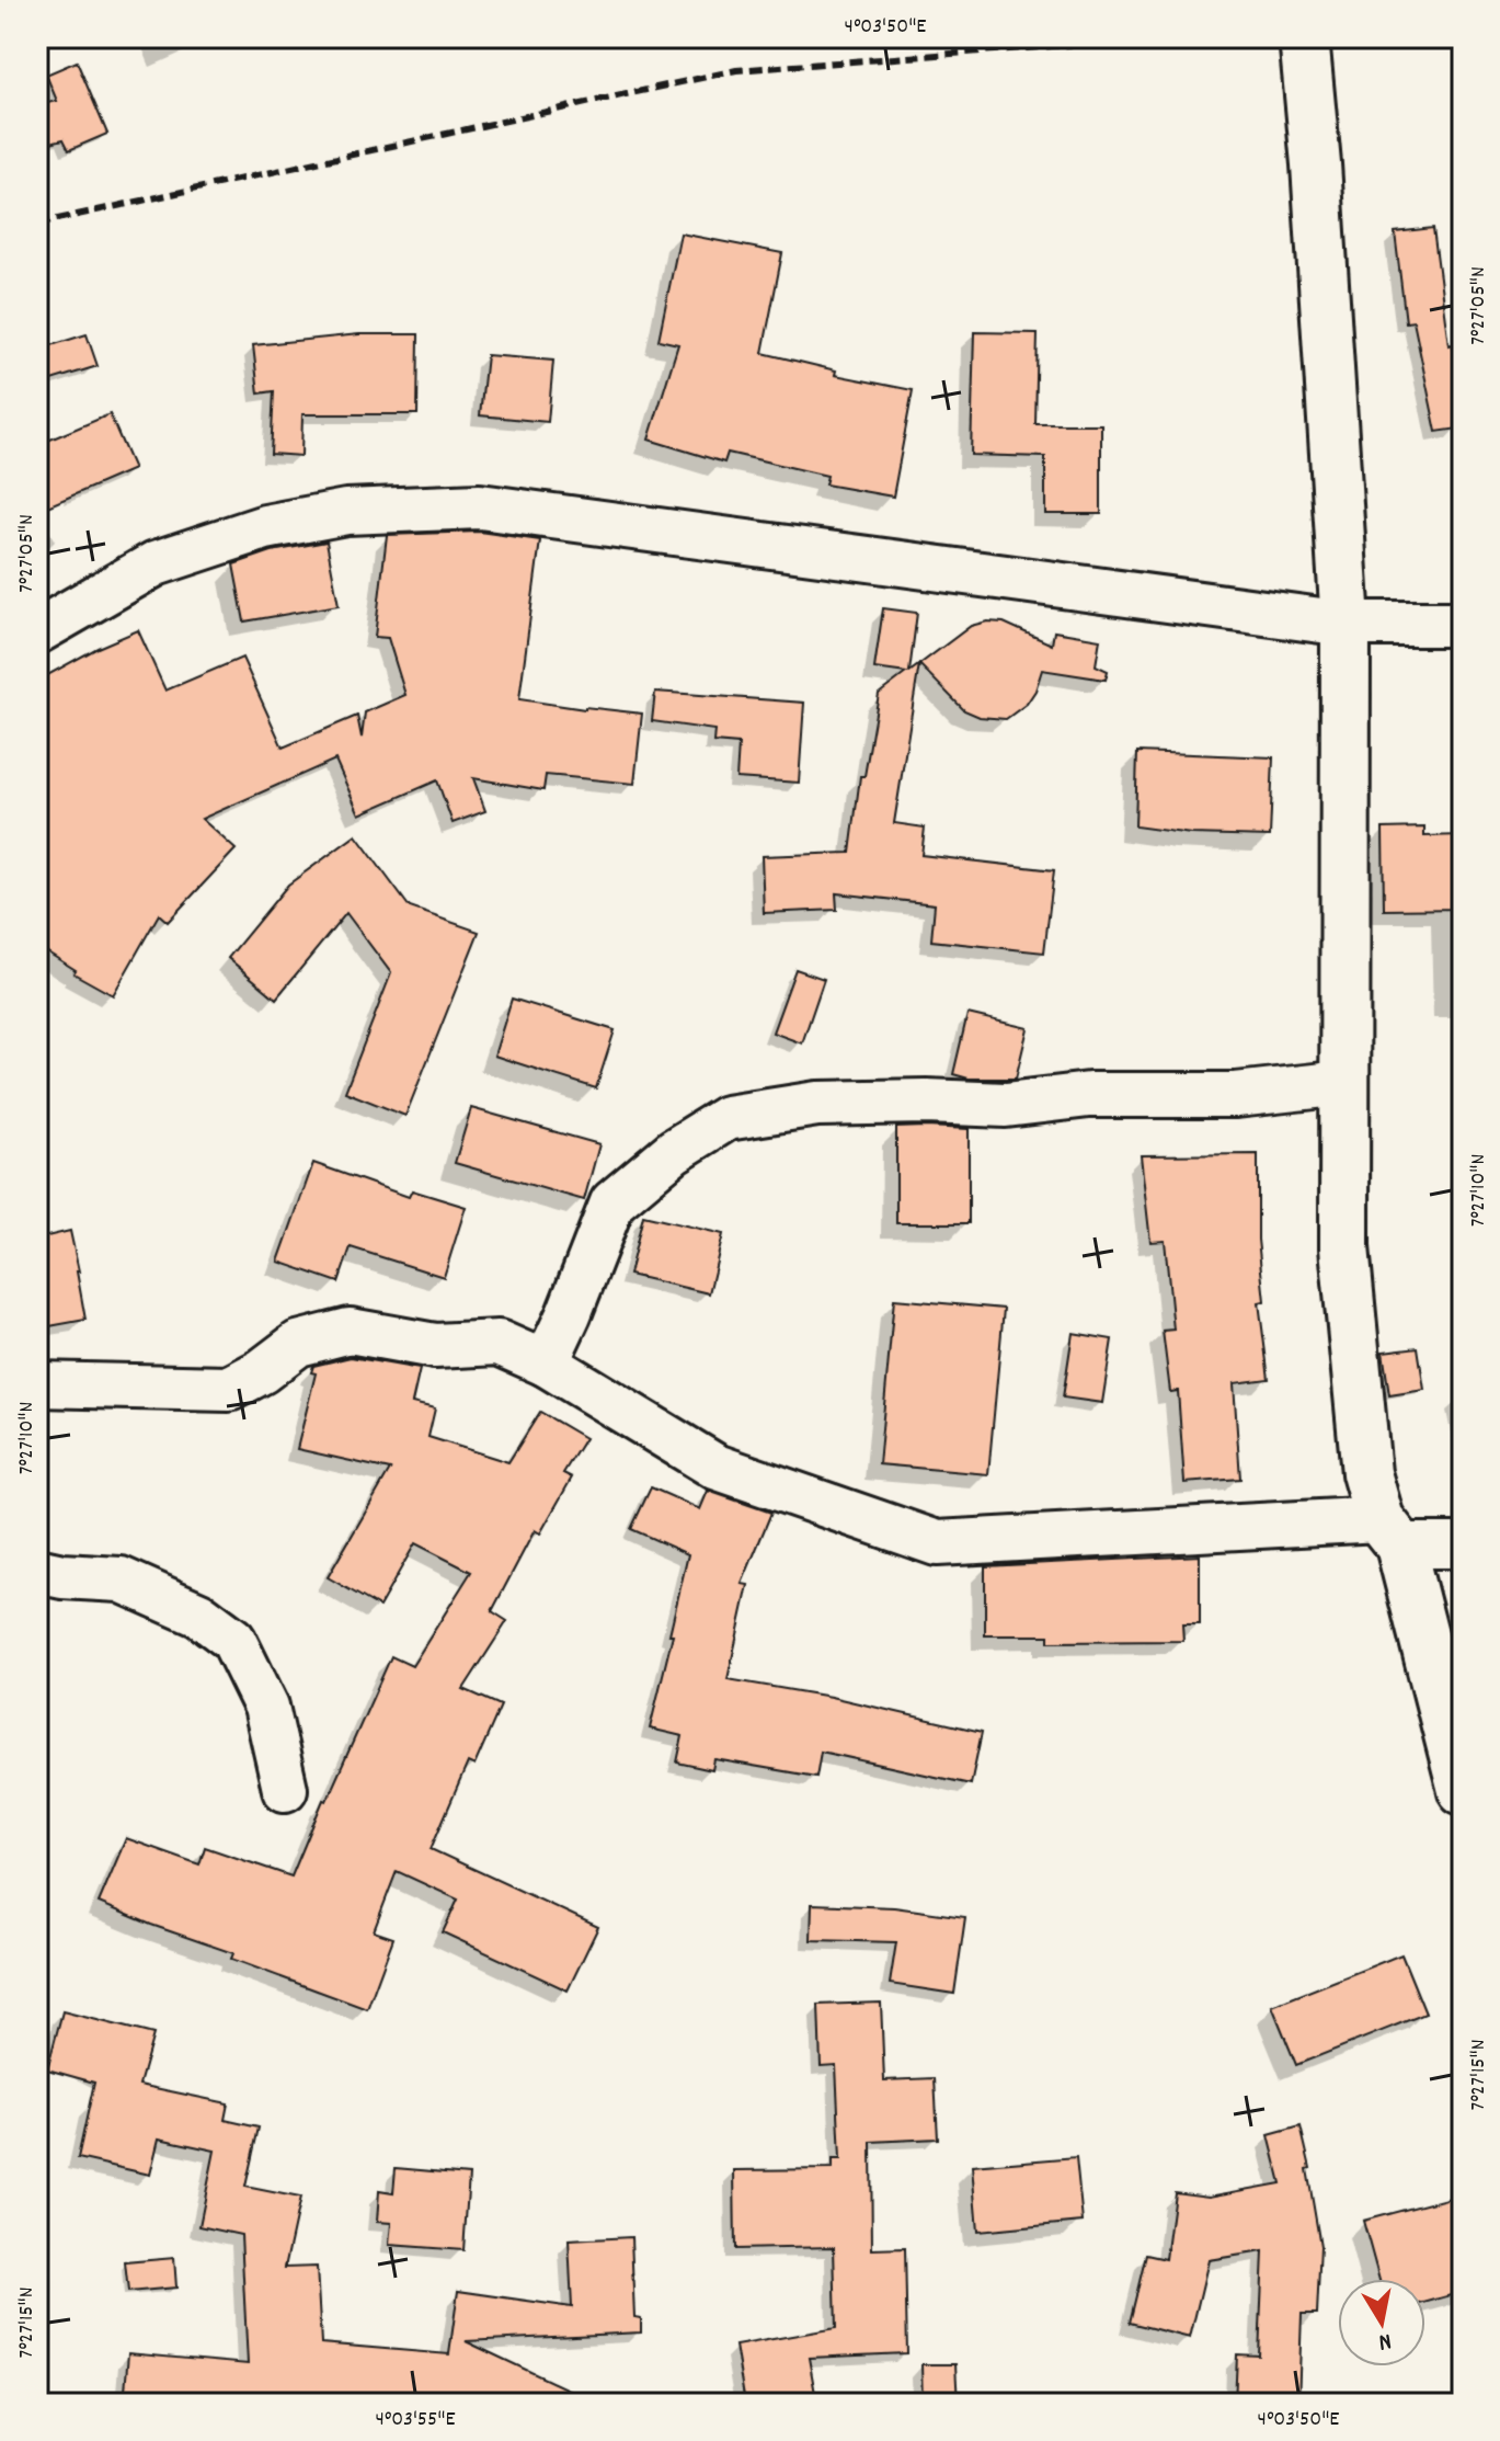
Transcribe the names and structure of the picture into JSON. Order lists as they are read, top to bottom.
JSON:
{
  "north": "bottom",
  "coordinates": [
    "4°03'50\"E",
    "7°27'05\"N",
    "7°27'10\"N",
    "7°27'15\"N",
    "4°03'55\"E"
  ]
}
